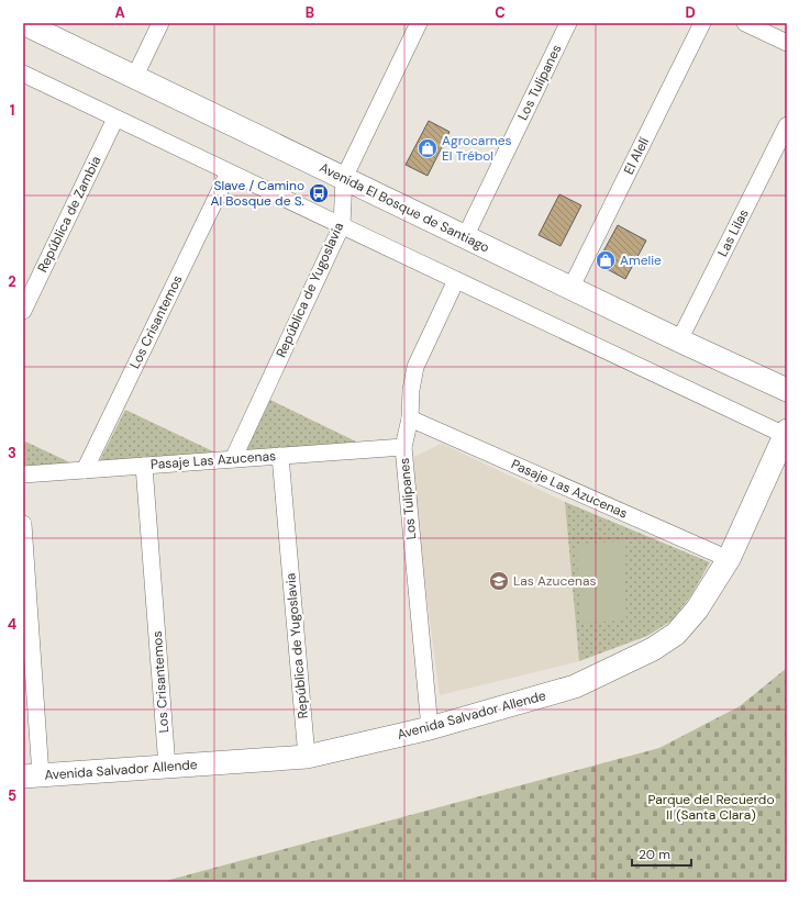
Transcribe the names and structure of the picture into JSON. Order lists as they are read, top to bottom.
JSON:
{
  "streets": {
    "street": [
      "Los Tulipanes",
      "El Alelí",
      "Avenida El Bosque de Santiago",
      "República de Zambia",
      "Las Lilas",
      "República de Yugoslavia",
      "Los Crisantemos",
      "Pasaje Las Azucenas",
      "Avenida Salvador Allende"
    ]
  },
  "crossings": [
    ["Los Tulipanes", "Avenida El Bosque de Santiago"],
    ["Los Tulipanes", "Pasaje Las Azucenas"],
    ["Los Tulipanes", "Avenida Salvador Allende"],
    ["El Alelí", "Avenida El Bosque de Santiago"],
    ["Avenida El Bosque de Santiago", "Las Lilas"],
    ["Avenida El Bosque de Santiago", "República de Yugoslavia"],
    ["República de Yugoslavia", "Pasaje Las Azucenas"],
    ["República de Yugoslavia", "Avenida Salvador Allende"],
    ["Los Crisantemos", "Pasaje Las Azucenas"],
    ["Los Crisantemos", "Avenida Salvador Allende"],
    ["Pasaje Las Azucenas", "Avenida Salvador Allende"]
  ],
  "parks": ["Parque del Recuerdo II (Santa Clara)"],
  "places": {
    "shop": ["Agrocarnes El Trébol", "Amelie"],
    "bus stop": ["Slave / Camino Al Bosque de S."],
    "school or university": ["Las Azucenas"]
  },
  "scale_bar": "20 m",
  "grid": {
    "columns": [
      "A",
      "B",
      "C",
      "D"
    ],
    "rows": [
      "1",
      "2",
      "3",
      "4",
      "5"
    ]
  }
}
